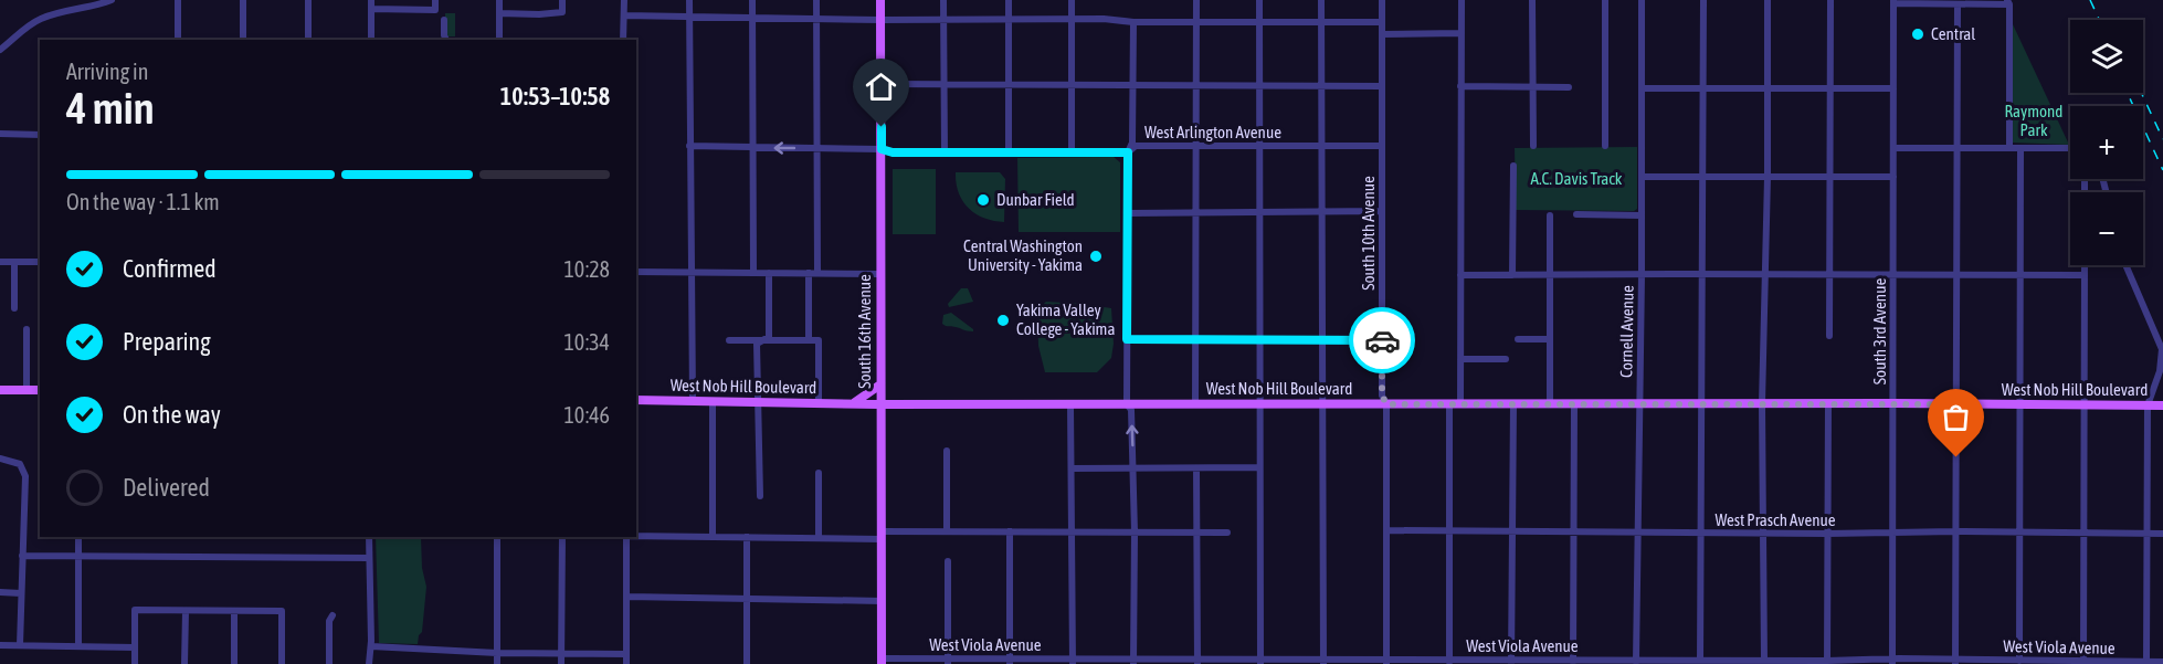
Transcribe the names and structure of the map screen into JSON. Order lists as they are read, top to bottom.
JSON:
{
  "streets": {
    "main road": ["South 16th Avenue", "West Nob Hill Boulevard"],
    "street": [
      "West Arlington Avenue",
      "South 10th Avenue",
      "Cornell Avenue",
      "South 3rd Avenue",
      "West Prasch Avenue",
      "West Viola Avenue"
    ]
  },
  "crossings": [
    ["West Arlington Avenue", "South 10th Avenue"],
    ["West Arlington Avenue", "South 16th Avenue"],
    ["South 10th Avenue", "West Nob Hill Boulevard"],
    ["South 10th Avenue", "West Prasch Avenue"],
    ["South 10th Avenue", "West Viola Avenue"],
    ["South 16th Avenue", "West Nob Hill Boulevard"],
    ["South 16th Avenue", "West Viola Avenue"],
    ["Cornell Avenue", "West Nob Hill Boulevard"],
    ["Cornell Avenue", "West Prasch Avenue"],
    ["Cornell Avenue", "West Viola Avenue"],
    ["South 3rd Avenue", "West Nob Hill Boulevard"],
    ["South 3rd Avenue", "West Prasch Avenue"],
    ["South 3rd Avenue", "West Viola Avenue"]
  ],
  "parks": ["Raymond Park", "A.C. Davis Track"],
  "places": [
    "Central",
    "Dunbar Field",
    "Central Washington University - Yakima",
    "Yakima Valley College - Yakima"
  ],
  "page": {
    "map_buttons": ["+", "−"],
    "heading": ["4 min", "Arriving in", "10:53–10:58"],
    "bar": "On the way · 1.1 km",
    "list": [
      ["Confirmed", "10:28"],
      ["Preparing", "10:34"],
      ["On the way", "10:46"],
      "Delivered"
    ]
  }
}
